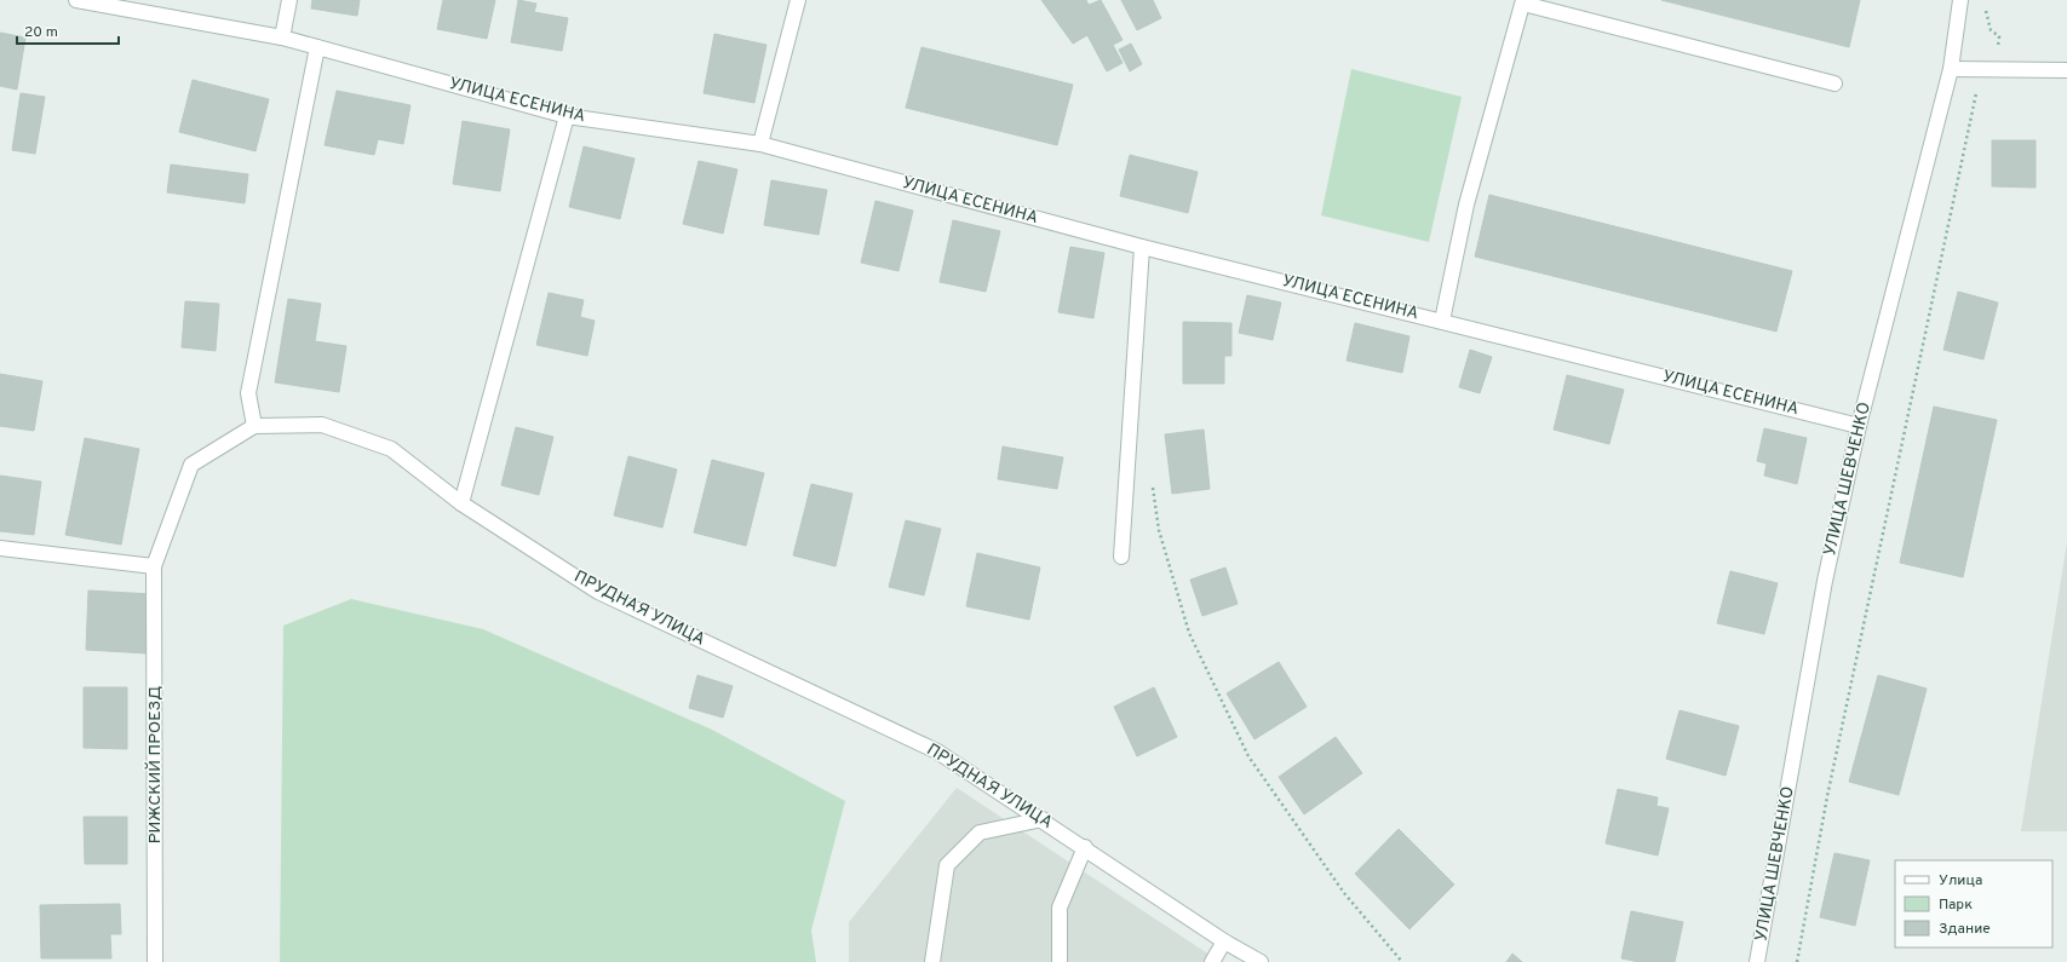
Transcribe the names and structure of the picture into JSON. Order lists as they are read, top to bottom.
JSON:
{
  "streets": {
    "street": [
      "УЛИЦА ЕСЕНИНА",
      "УЛИЦА ШЕВЧЕНКО",
      "ПРУДНАЯ УЛИЦА",
      "РИЖСКИЙ ПРОЕЗД"
    ]
  },
  "crossings": [
    ["УЛИЦА ЕСЕНИНА", "УЛИЦА ШЕВЧЕНКО"]
  ],
  "legend": ["Улица", "Парк", "Здание"],
  "scale_bar": "20 m"
}
